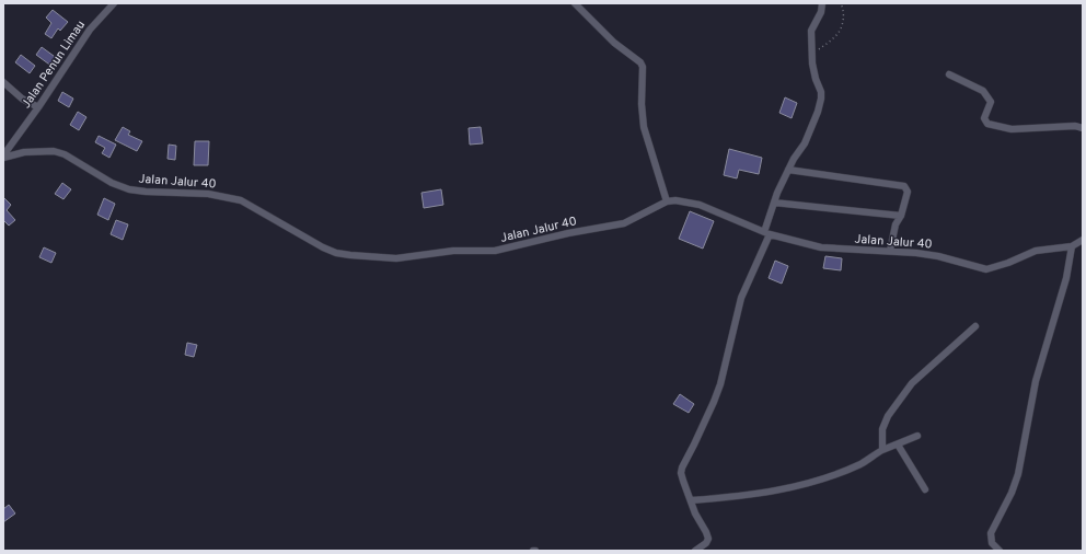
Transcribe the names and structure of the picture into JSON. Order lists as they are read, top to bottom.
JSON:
{
  "streets": {
    "street": ["Jalan Penun Limau", "Jalan Jalur 40"]
  },
  "crossings": [
    ["Jalan Penun Limau", "Jalan Jalur 40"]
  ]
}
